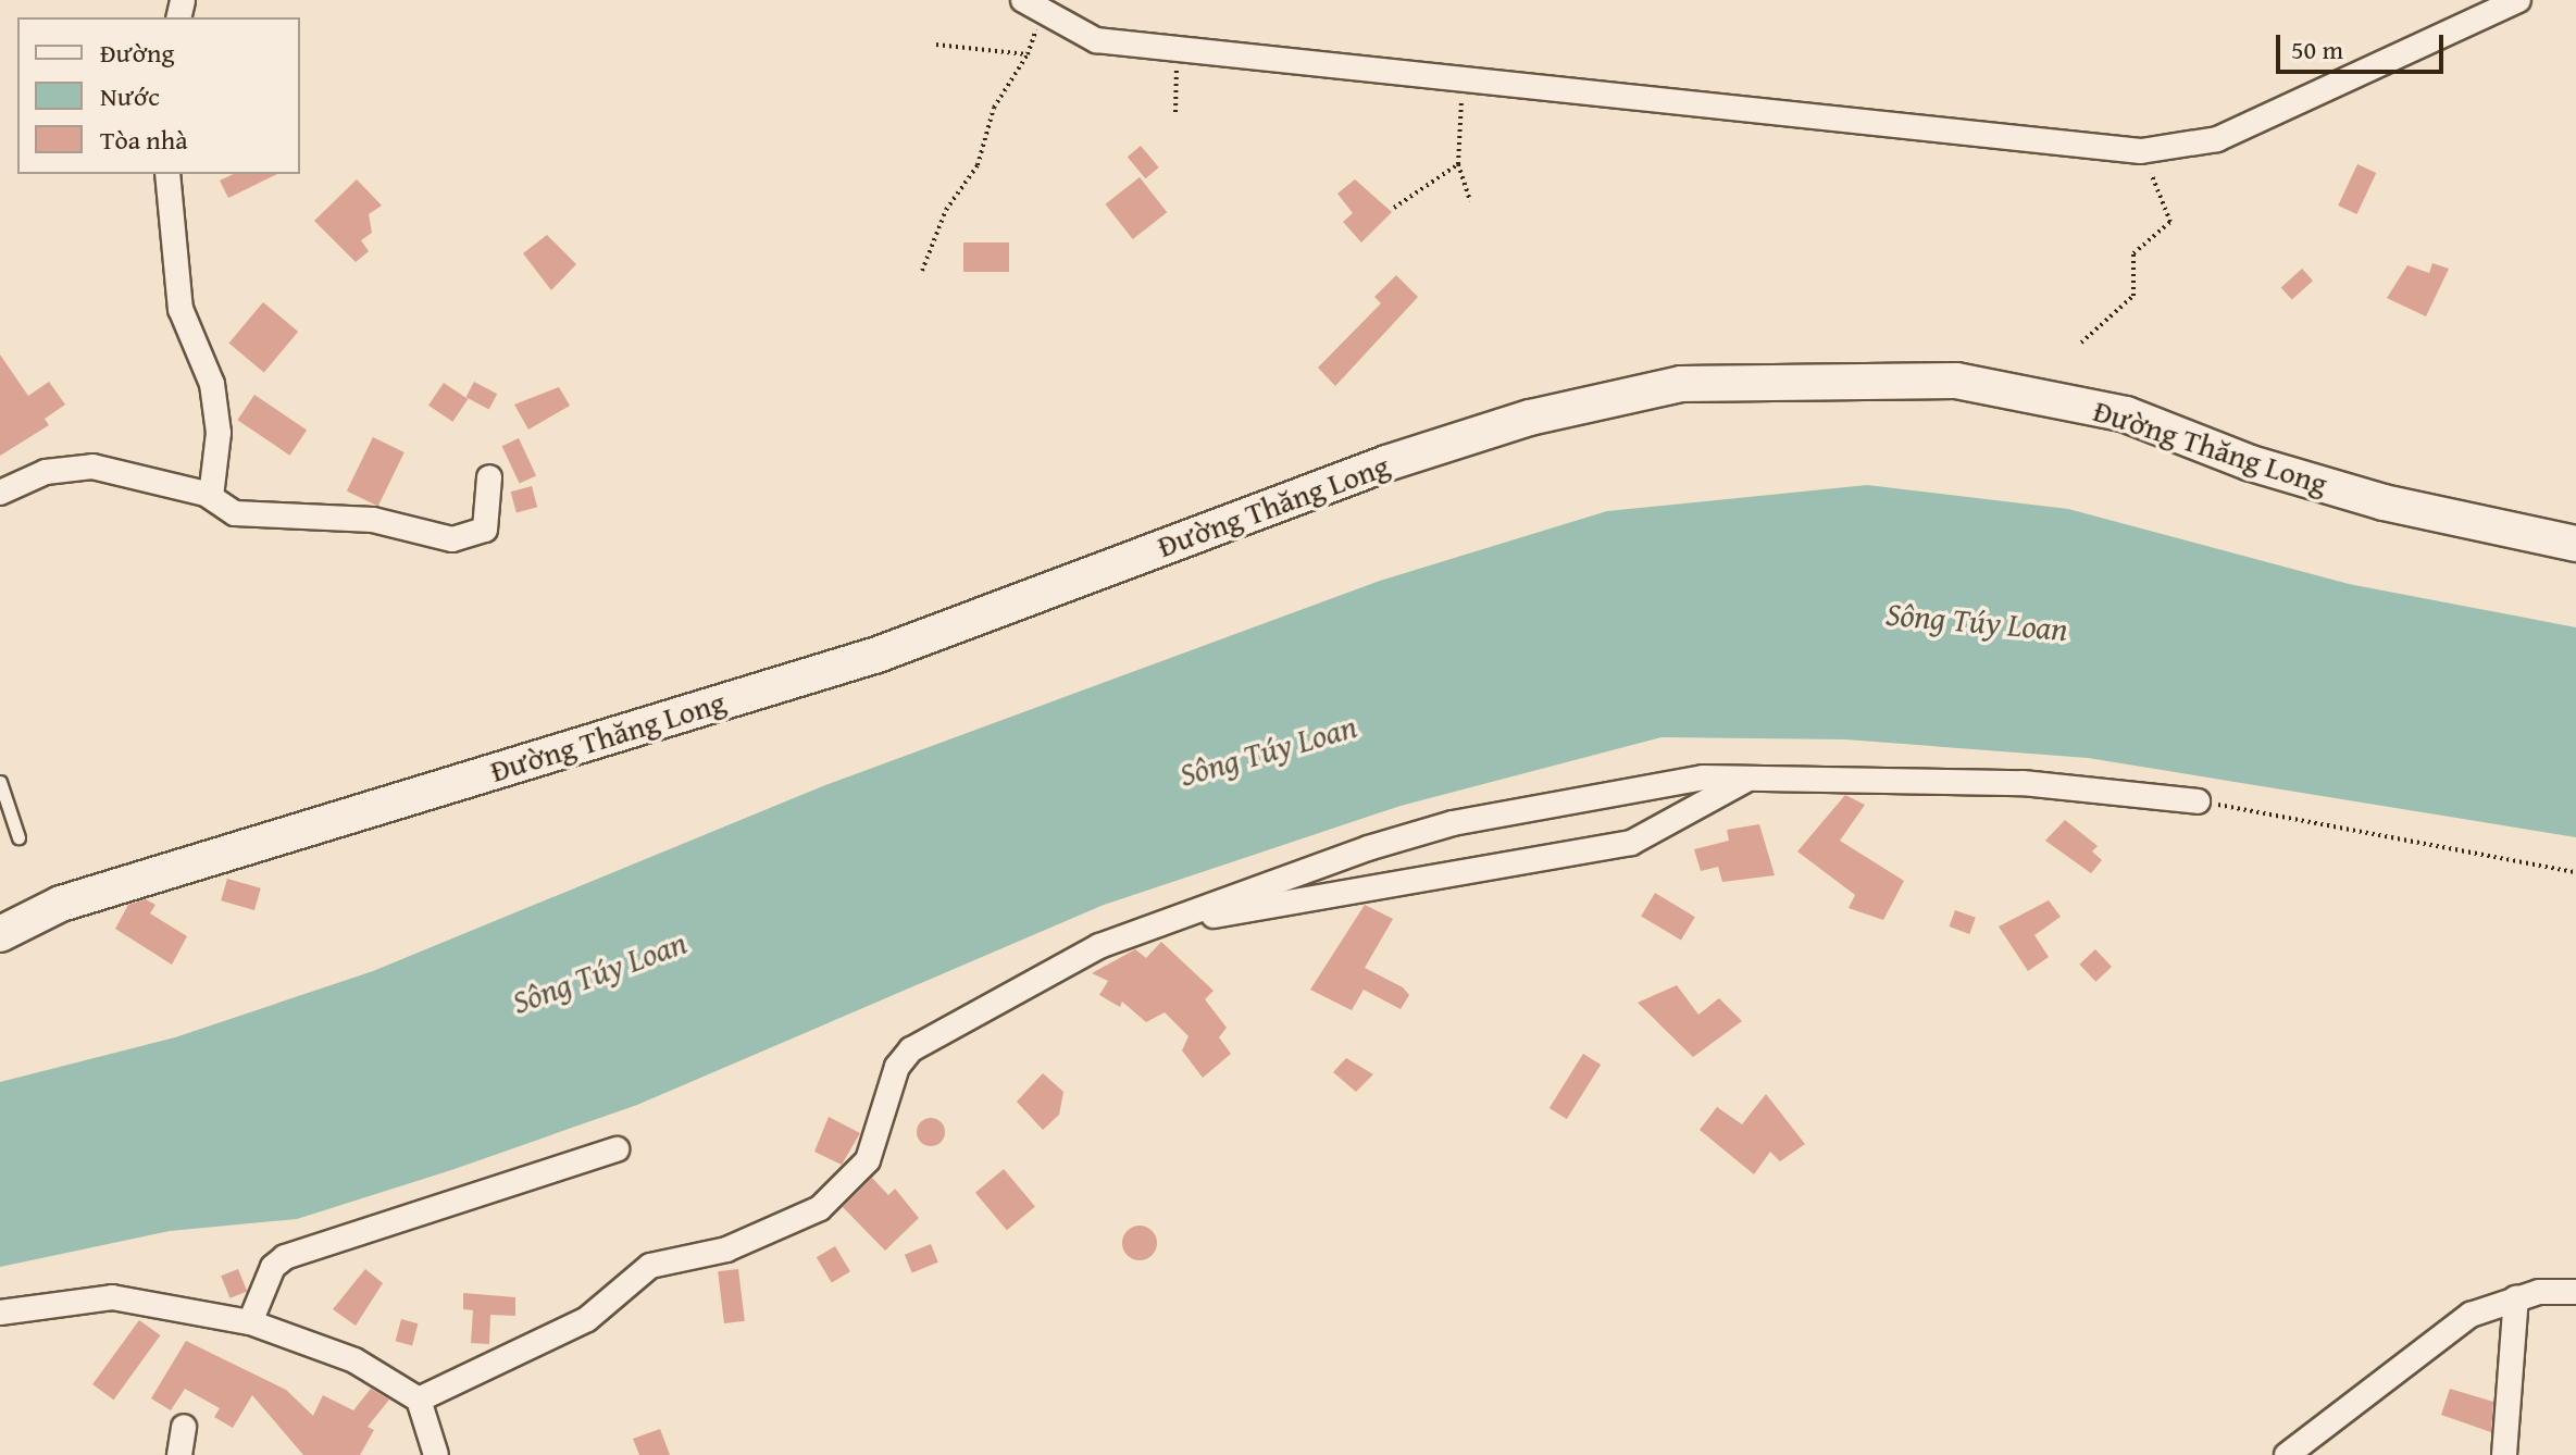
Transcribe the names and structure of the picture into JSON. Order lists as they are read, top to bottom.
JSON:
{
  "streets": {
    "street": ["Đường Thăng Long"]
  },
  "water": ["Sông Túy Loan"],
  "legend": ["Đường", "Nước", "Tòa nhà"],
  "scale_bar": "50 m"
}
